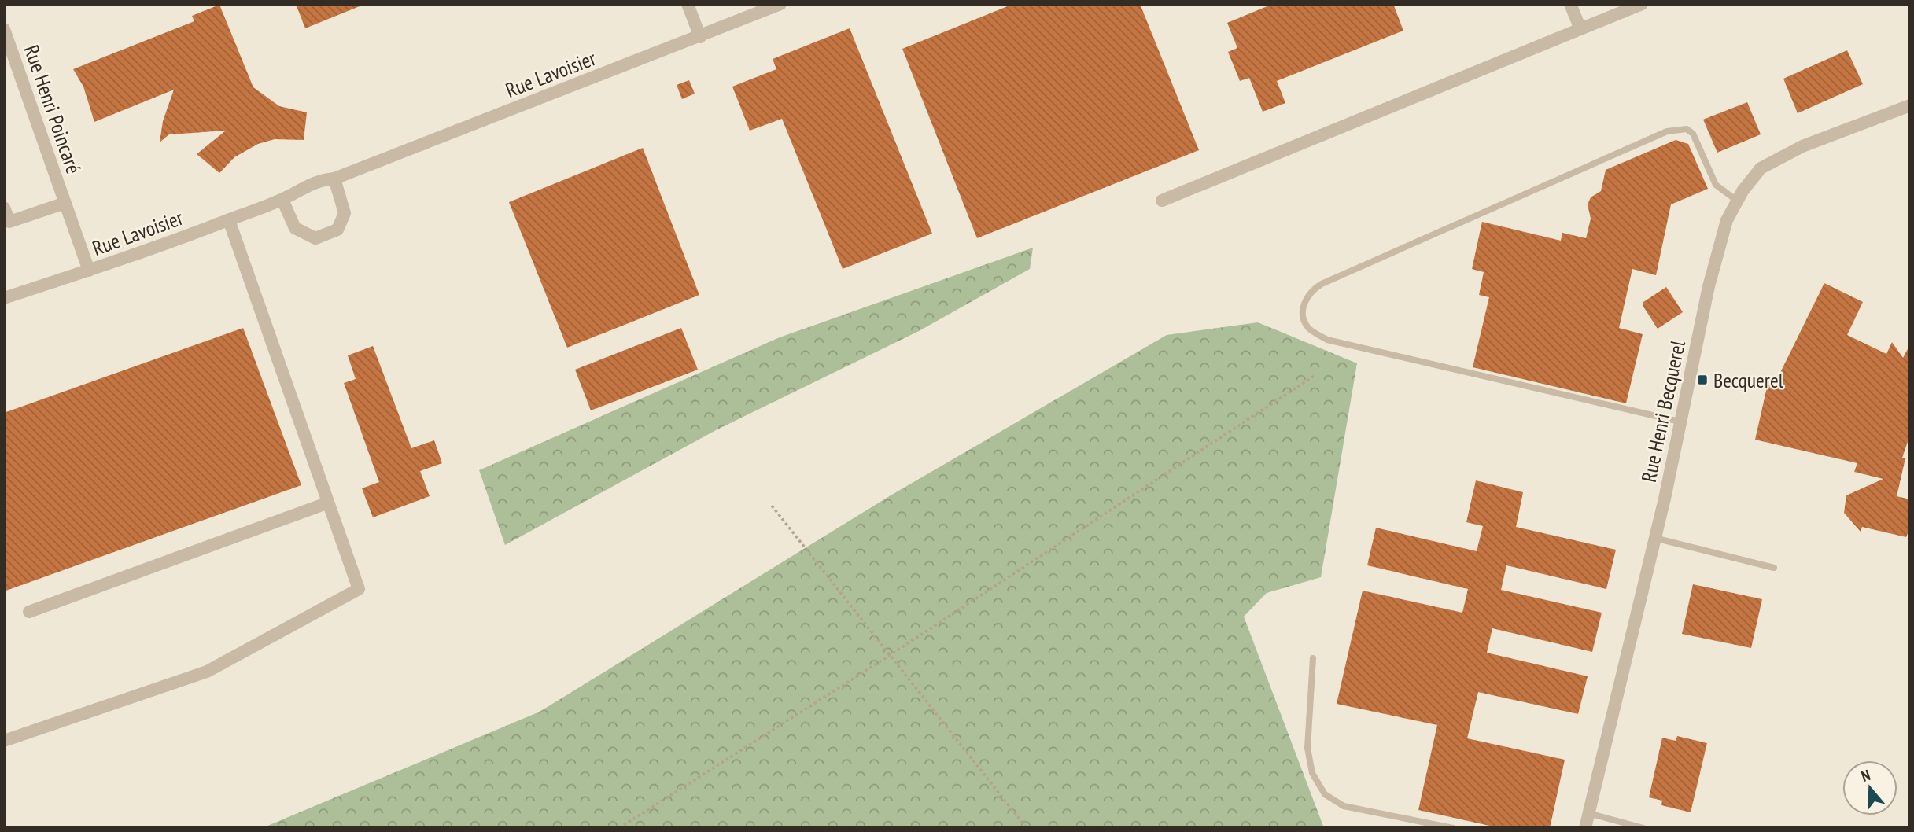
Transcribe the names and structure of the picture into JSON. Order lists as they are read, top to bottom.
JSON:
{
  "streets": {
    "street": ["Rue Lavoisier", "Rue Henri Poincaré", "Rue Henri Becquerel"]
  },
  "crossings": [
    ["Rue Lavoisier", "Rue Henri Poincaré"]
  ],
  "places": {
    "transit": ["Becquerel"]
  },
  "north": "top"
}
